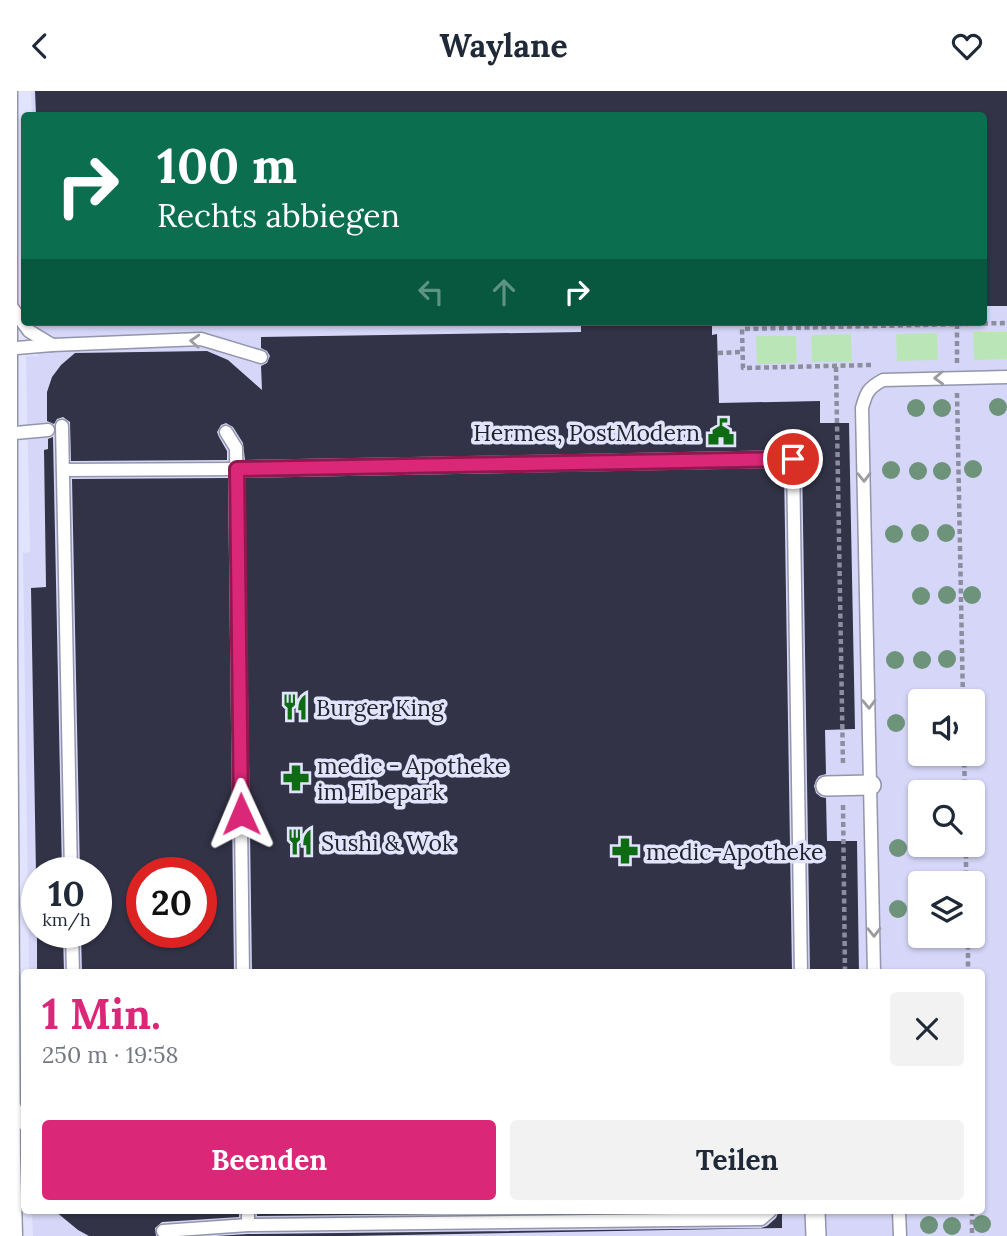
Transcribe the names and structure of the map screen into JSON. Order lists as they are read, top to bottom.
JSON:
{
  "places": {
    "public building": ["Hermes, PostModern"],
    "restaurant": ["Burger King", "Sushi & Wok"],
    "pharmacy": ["medic - Apotheke im Elbepark", "medic-Apotheke"]
  },
  "page": {
    "header": "Waylane",
    "turn": ["100 m", "Rechts abbiegen"],
    "speed": "10 km/h",
    "limit": "20",
    "heading": ["1 Min.", "250 m · 19:58"],
    "buttons": ["Beenden", "Teilen"]
  }
}
